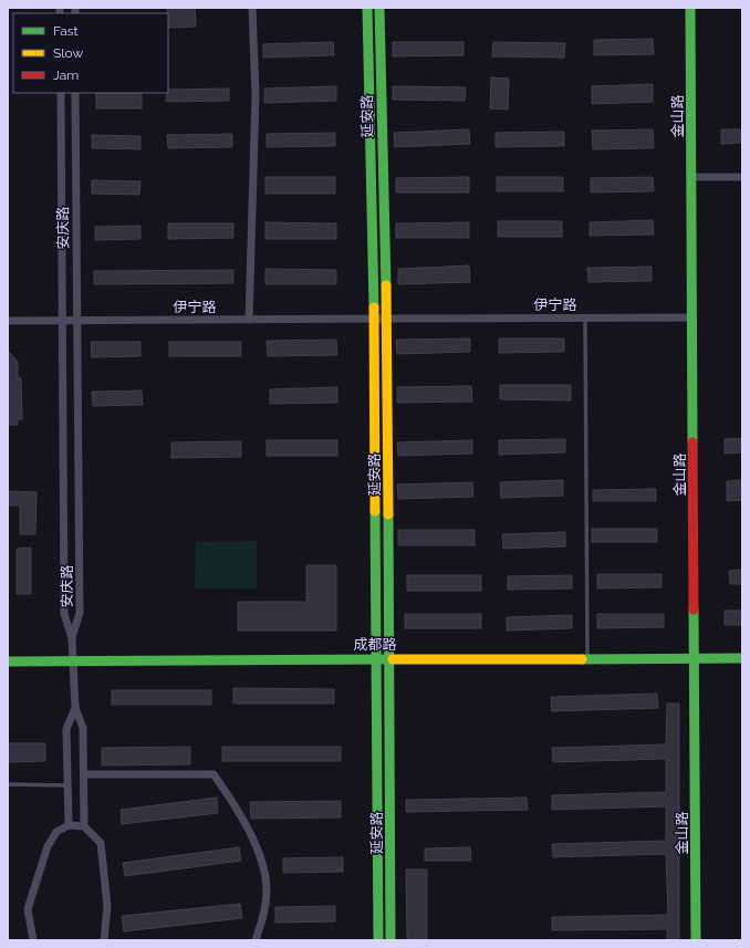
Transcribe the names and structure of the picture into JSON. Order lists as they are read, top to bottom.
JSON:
{
  "streets": {
    "street": [
      "延安路",
      "金山路",
      "安庆路",
      "伊宁路",
      "成都路"
    ]
  },
  "crossings": [
    ["延安路", "伊宁路"],
    ["延安路", "成都路"],
    ["金山路", "伊宁路"],
    ["金山路", "成都路"],
    ["安庆路", "伊宁路"]
  ],
  "legend": ["Fast", "Slow", "Jam"]
}
